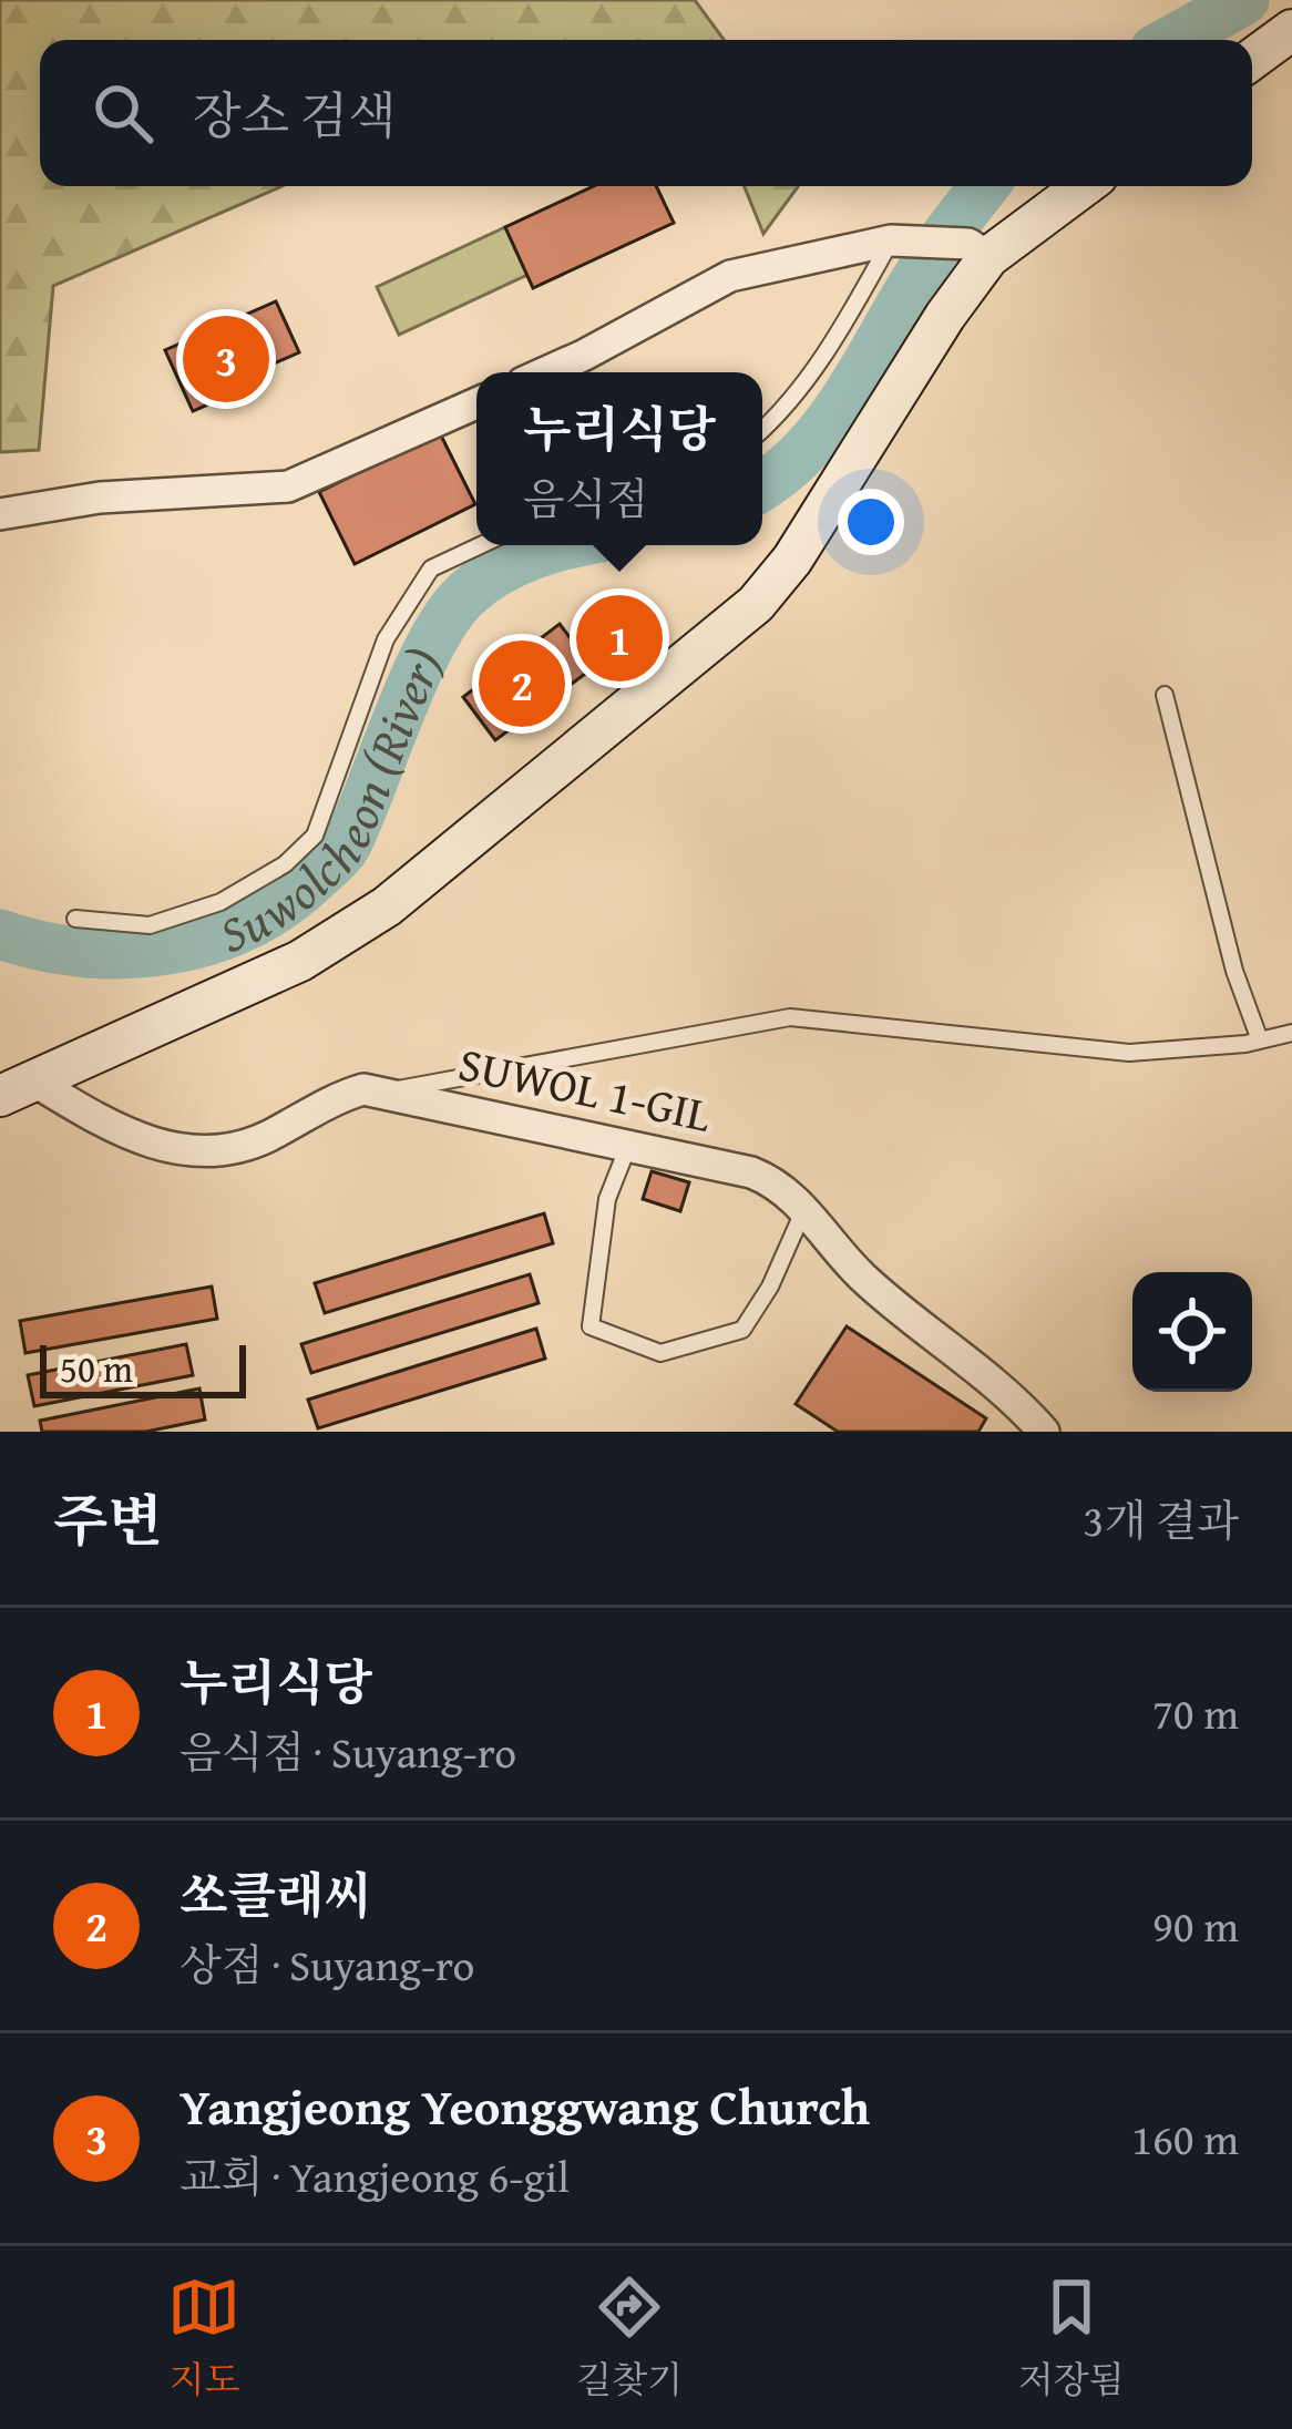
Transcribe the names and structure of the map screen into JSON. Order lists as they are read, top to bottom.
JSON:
{
  "streets": {
    "street": ["SUWOL 1-GIL"]
  },
  "water": ["Suwolcheon (River)"],
  "scale_bar": "50 m",
  "page": {
    "search": "장소 검색",
    "pins": ["3", "1", "2"],
    "popup": ["누리식당", "음식점"],
    "scale": "50 m",
    "heading": ["주변", "3개 결과"],
    "list": [
      {
        "mark": "1",
        "name": "누리식당",
        "note": "음식점 · Suyang-ro",
        "value": "70 m"
      },
      {
        "mark": "2",
        "name": "쏘클래씨",
        "note": "상점 · Suyang-ro",
        "value": "90 m"
      },
      {
        "mark": "3",
        "name": "Yangjeong Yeonggwang Church",
        "note": "교회 · Yangjeong 6-gil",
        "value": "160 m"
      }
    ],
    "nav": ["지도", "길찾기", "저장됨"]
  }
}
